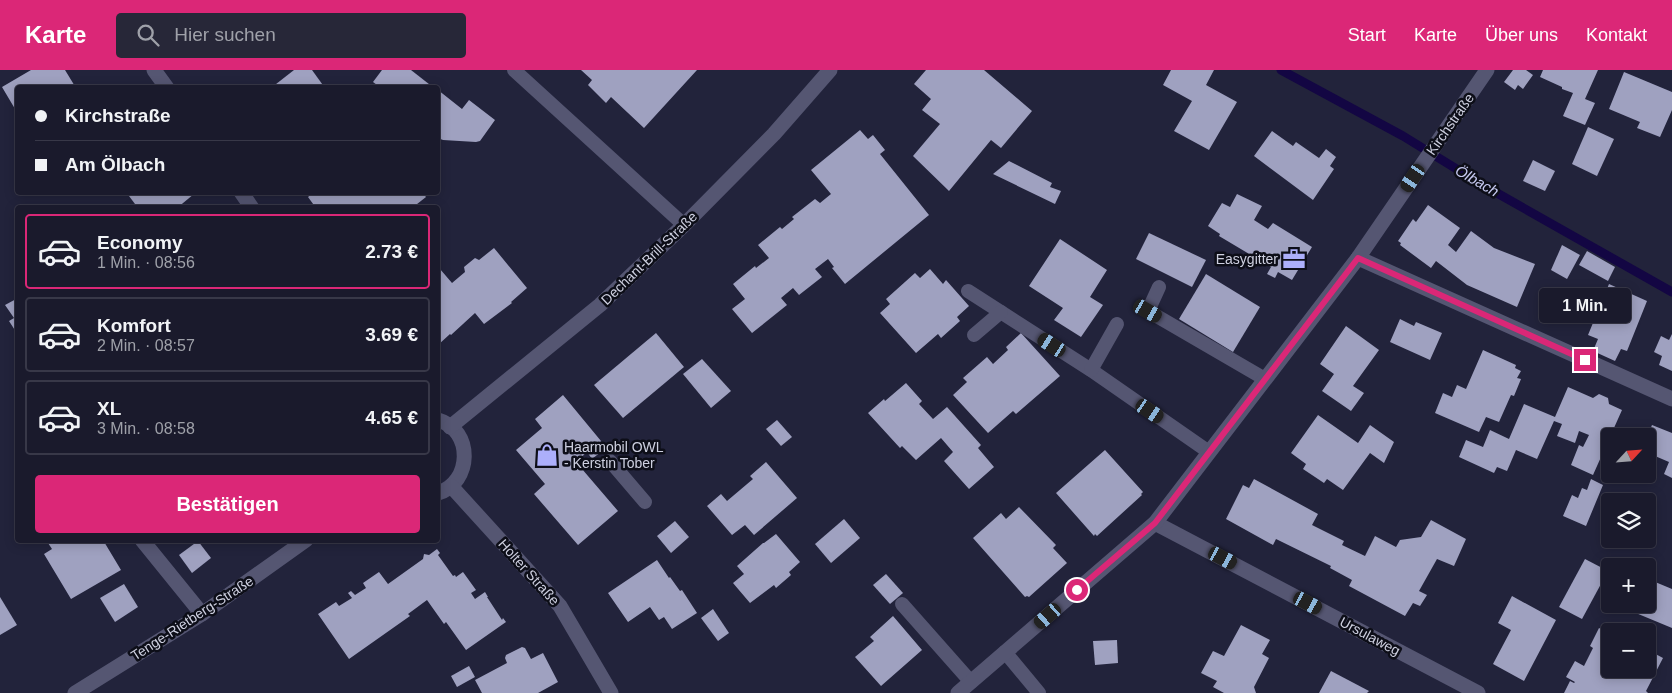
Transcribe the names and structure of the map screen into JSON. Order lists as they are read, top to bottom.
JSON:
{
  "streets": {
    "street": [
      "Kirchstraße",
      "Dechant-Brill-Straße",
      "Holter Straße",
      "Tenge-Rietberg-Straße",
      "Ursulaweg"
    ]
  },
  "crossings": [
    ["Kirchstraße", "Ursulaweg"]
  ],
  "water": ["Ölbach"],
  "places": {
    "office": ["Easygitter"],
    "shop": ["Haarmobil OWL - Kerstin Tober"]
  },
  "north": "top right",
  "page": {
    "header": "Karte",
    "search": "Hier suchen",
    "nav": [
      "Start",
      "Karte",
      "Über uns",
      "Kontakt"
    ],
    "banner": ["Kirchstraße", "Am Ölbach"],
    "list": [
      {
        "name": "Economy",
        "note": "1 Min. · 08:56",
        "value": "2.73 €"
      },
      {
        "name": "Komfort",
        "note": "2 Min. · 08:57",
        "value": "3.69 €"
      },
      {
        "name": "XL",
        "note": "3 Min. · 08:58",
        "value": "4.65 €"
      }
    ],
    "bubble": "1 Min.",
    "map_buttons": ["+", "−"],
    "buttons": "Bestätigen"
  }
}
